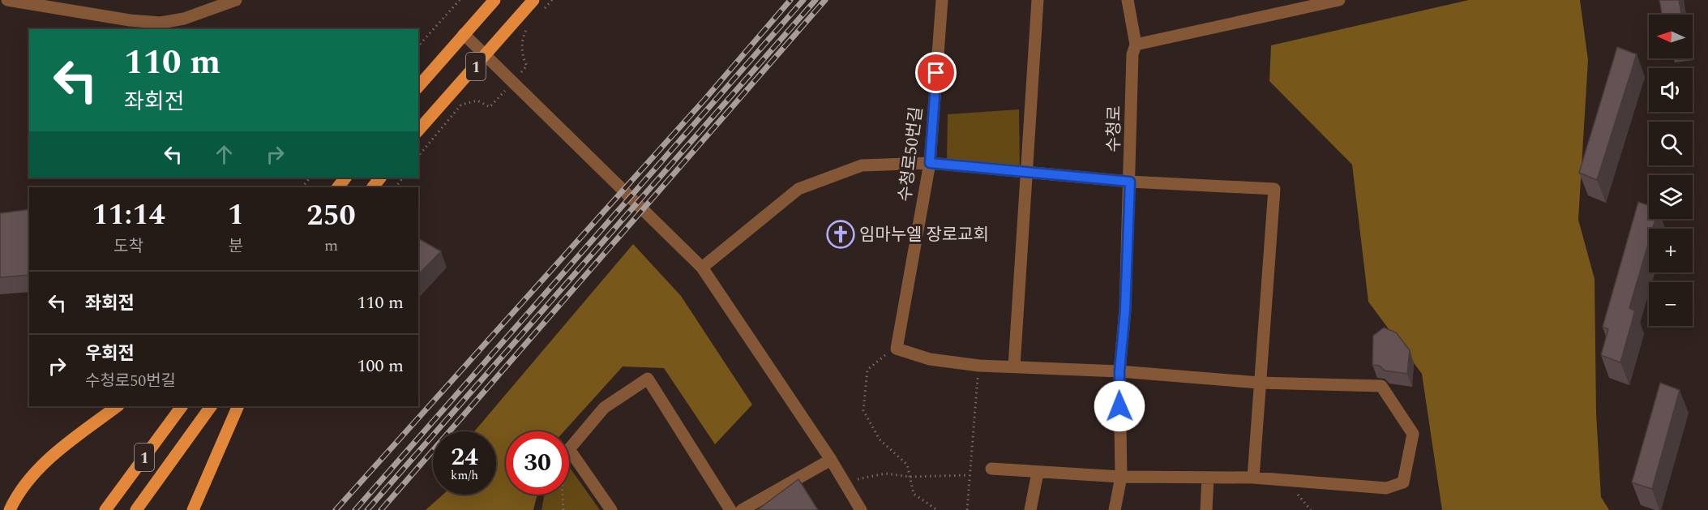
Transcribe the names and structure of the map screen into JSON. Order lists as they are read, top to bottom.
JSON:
{
  "streets": {
    "main road": ["1"],
    "street": ["수청로", "수청로50번길"]
  },
  "places": {
    "church": ["임마누엘 장로교회"]
  },
  "north": "left",
  "page": {
    "map_buttons": ["+", "−"],
    "turn": ["110 m", "좌회전"],
    "eta": [
      "11:14",
      "도착",
      "1",
      "분",
      "250",
      "m"
    ],
    "list": [
      {
        "name": "좌회전",
        "value": "110 m"
      },
      {
        "name": "우회전",
        "note": "수청로50번길",
        "value": "100 m"
      }
    ],
    "speed": "24 km/h",
    "limit": "30"
  }
}
